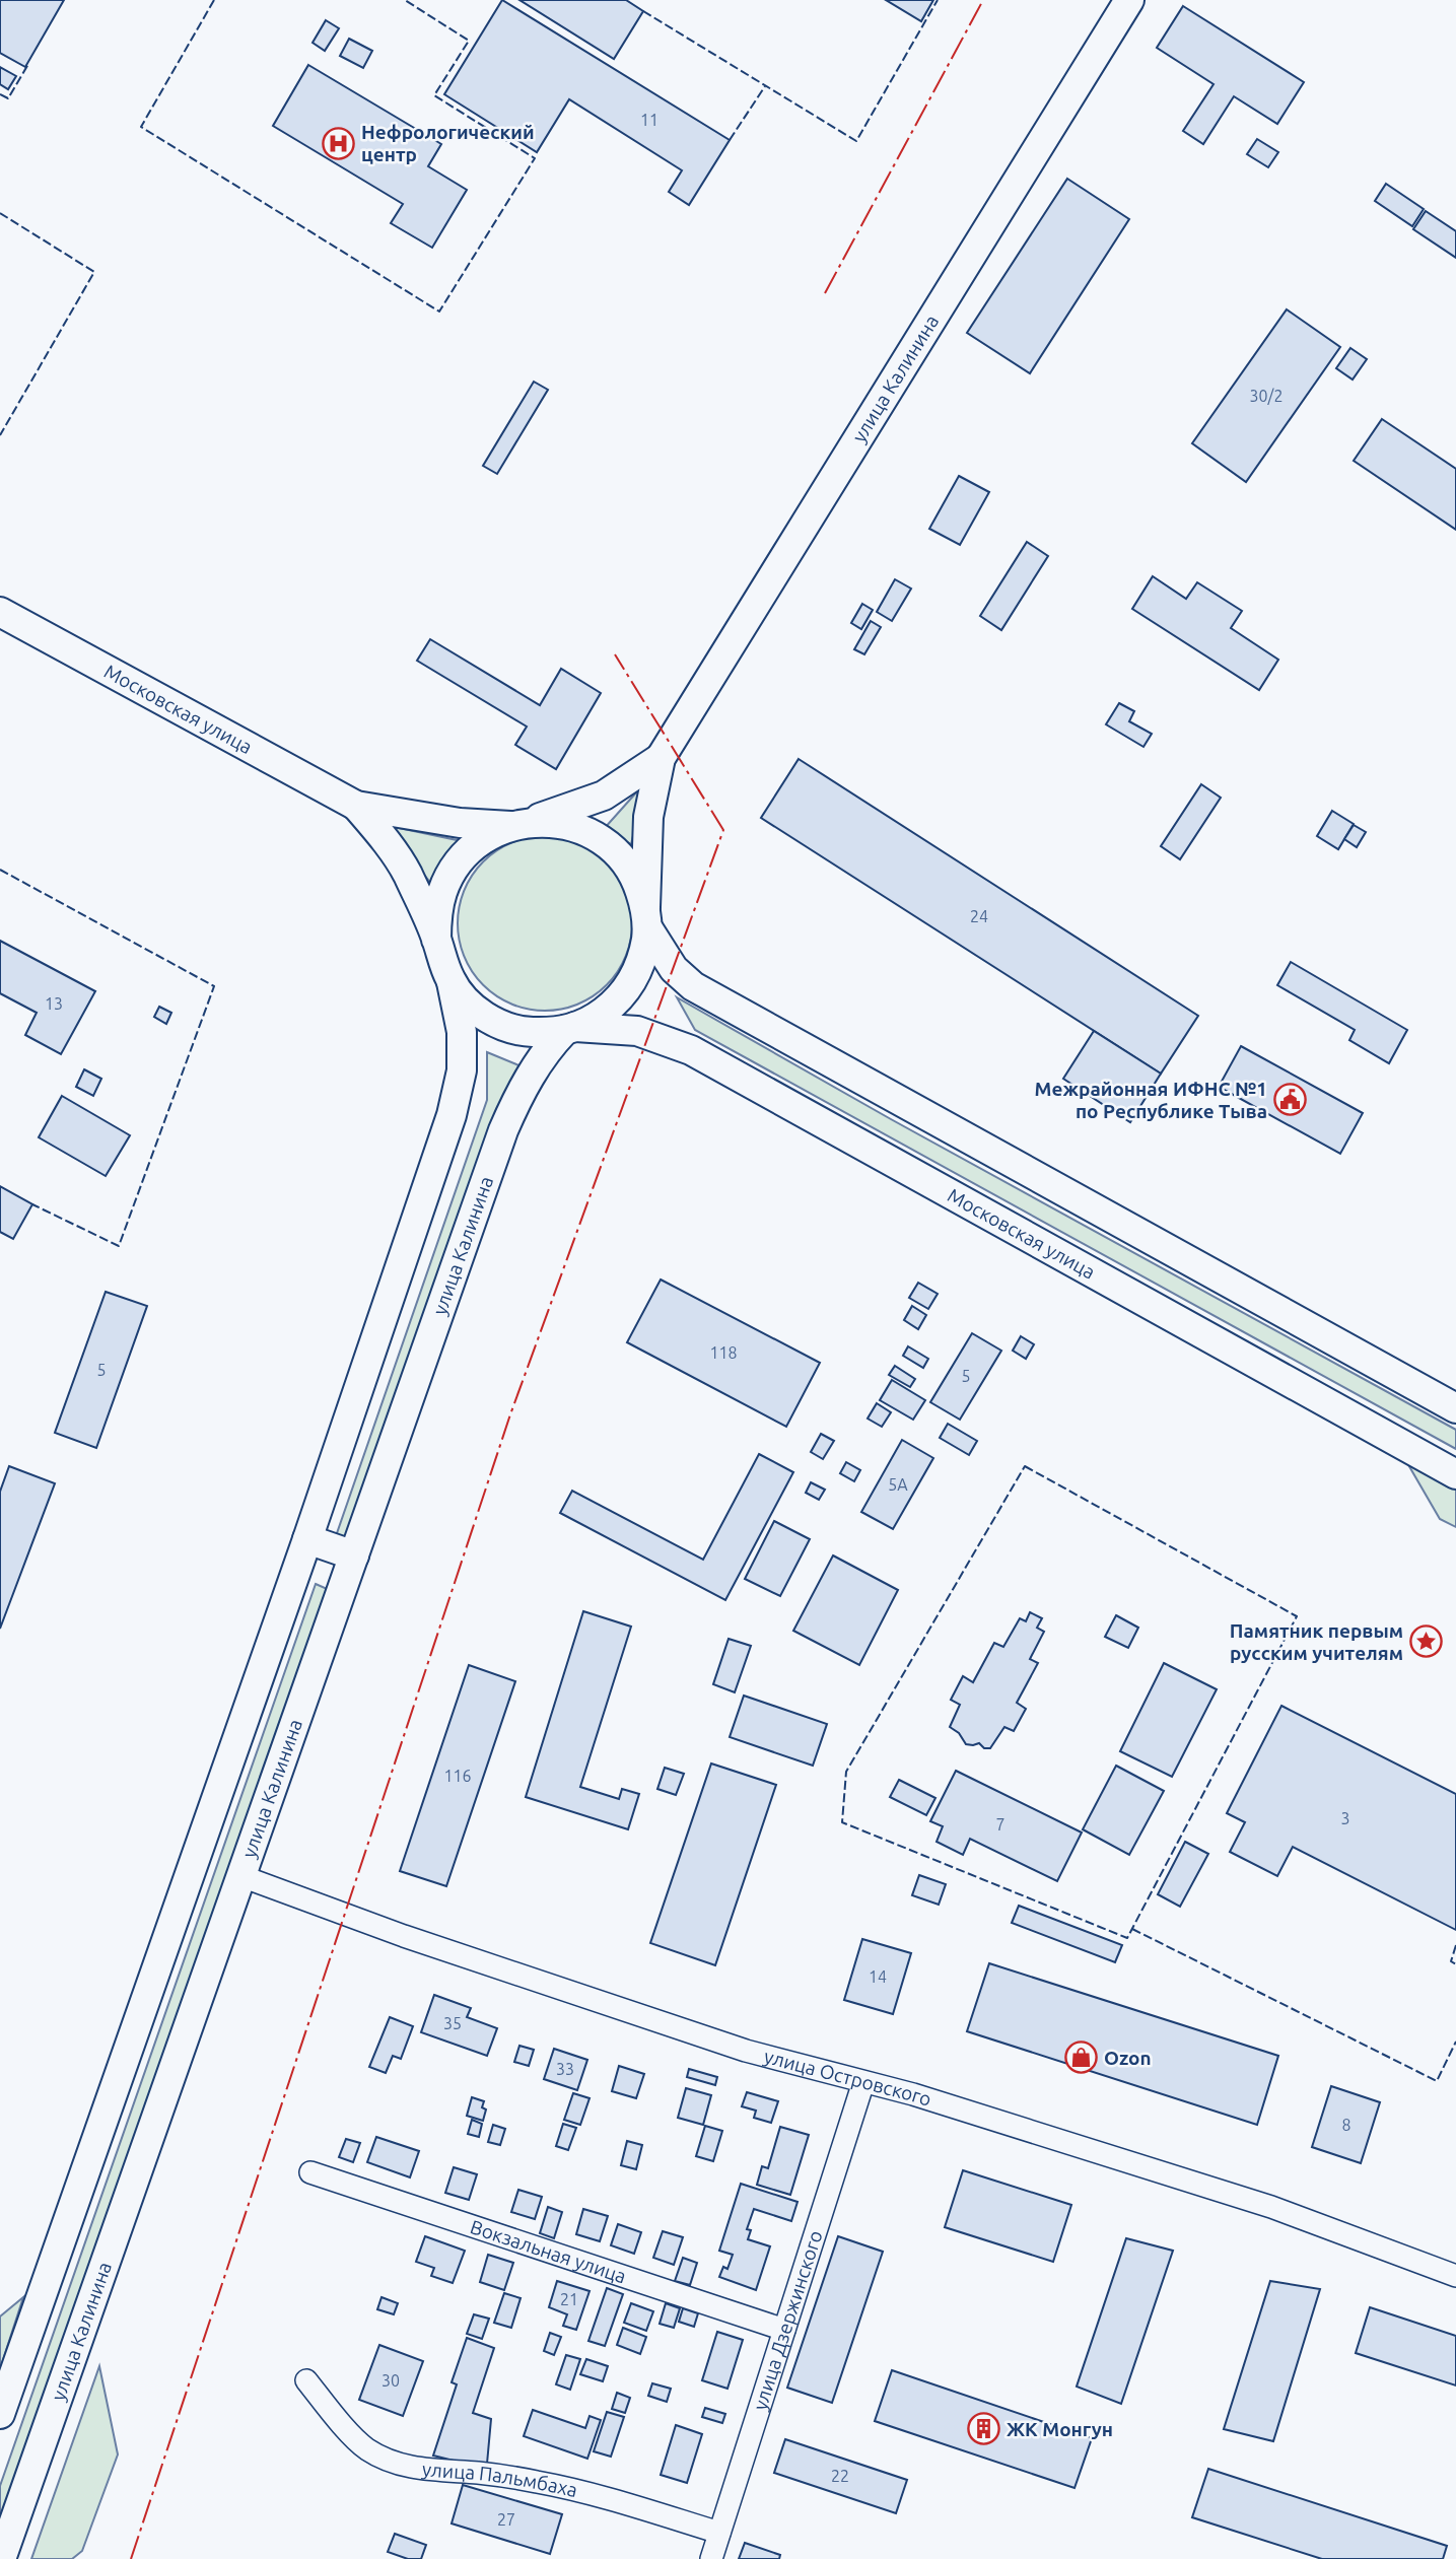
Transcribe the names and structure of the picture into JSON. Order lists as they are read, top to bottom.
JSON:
{
  "streets": {
    "main road": ["улица Калинина", "Московская улица"],
    "street": [
      "улица Островского",
      "Вокзальная улица",
      "улица Дзержинского",
      "улица Пальмбаха"
    ]
  },
  "crossings": [
    ["улица Калинина", "Московская улица"],
    ["улица Калинина", "улица Островского"],
    ["улица Островского", "улица Дзержинского"],
    ["Вокзальная улица", "улица Дзержинского"],
    ["улица Дзержинского", "улица Пальмбаха"]
  ],
  "places": {
    "hospital": ["Нефрологический центр"],
    "public building": ["Межрайонная ИФНС №1 по Республике Тыва"],
    "place": ["Памятник первым русским учителям"],
    "shop": ["Ozon"],
    "building": ["ЖК Монгун"]
  },
  "house_numbers": [
    "11",
    "30/2",
    "24",
    "13",
    "118",
    "5",
    "5",
    "5А",
    "116",
    "3",
    "7",
    "14",
    "35",
    "33",
    "8",
    "21",
    "30",
    "22",
    "27"
  ]
}
